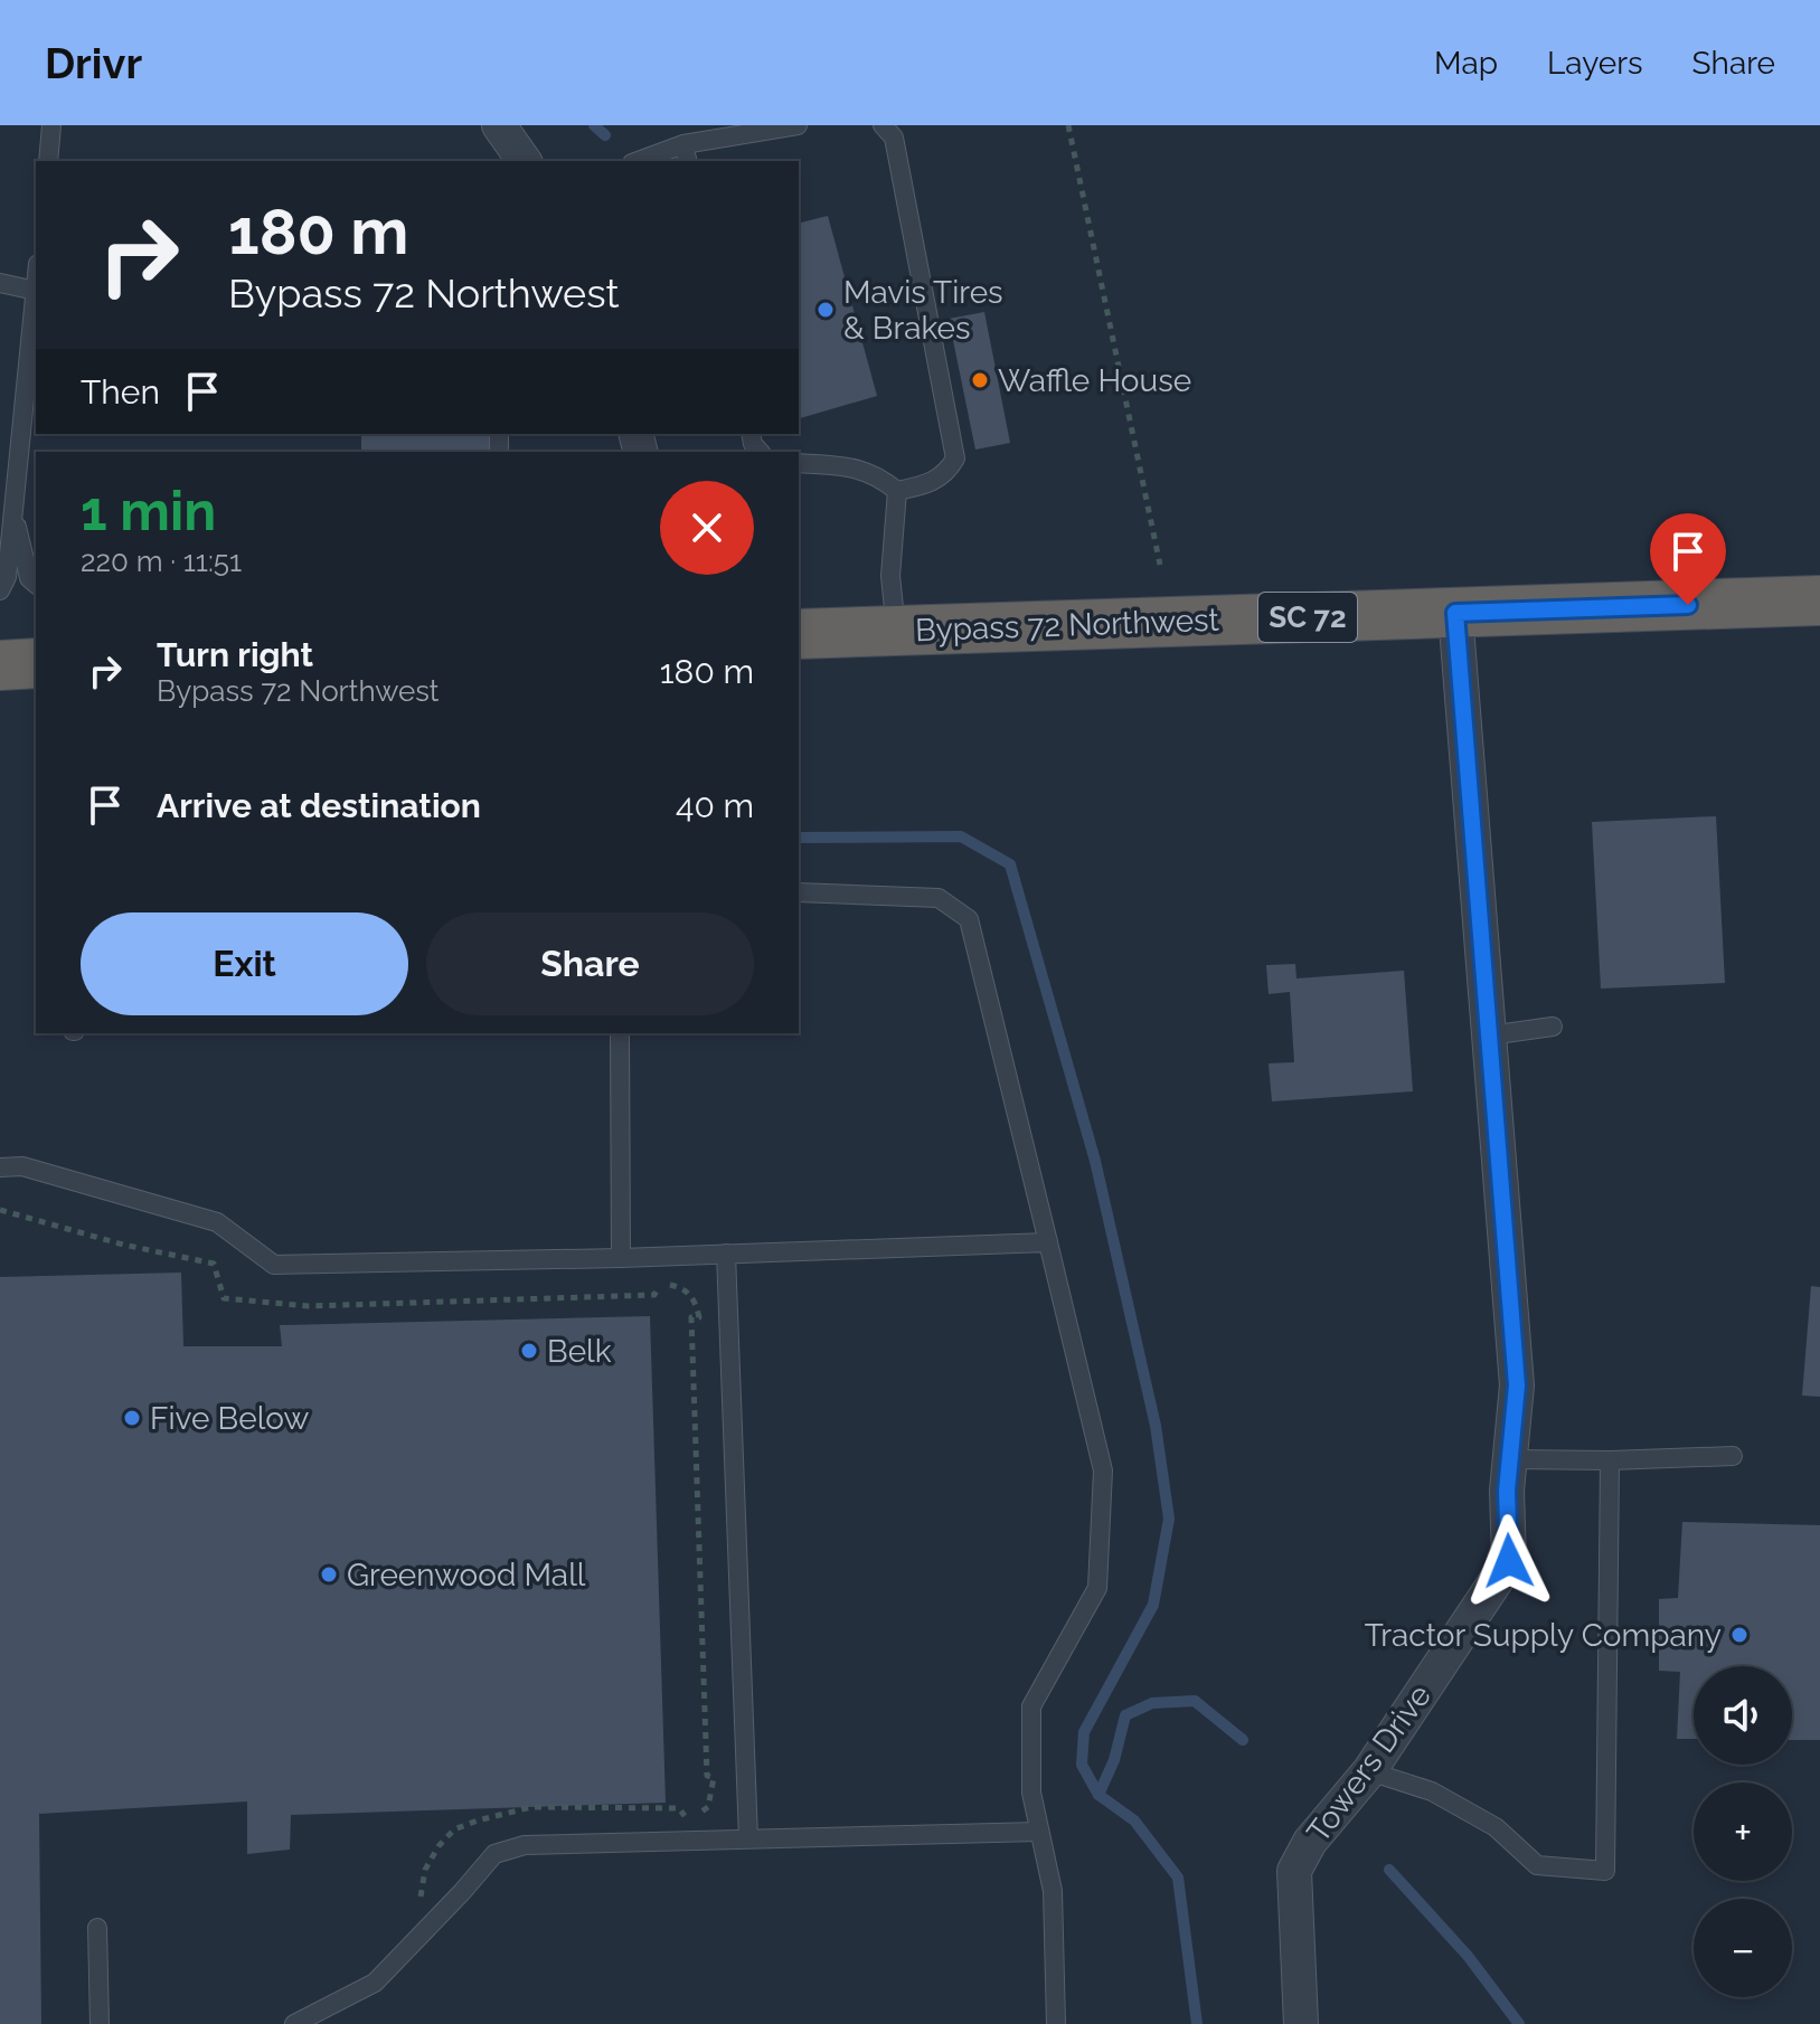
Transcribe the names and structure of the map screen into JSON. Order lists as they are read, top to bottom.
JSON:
{
  "streets": {
    "highway": ["SC 72", "Bypass 72 Northwest"],
    "street": ["Towers Drive"]
  },
  "crossings": [
    ["Bypass 72 Northwest", "Towers Drive"]
  ],
  "places": [
    "Mavis Tires & Brakes",
    "Waffle House",
    "Belk",
    "Five Below",
    "Greenwood Mall",
    "Tractor Supply Company"
  ],
  "page": {
    "header": "Drivr",
    "nav": ["Map", "Layers", "Share"],
    "turn": ["180 m", "Bypass 72 Northwest"],
    "then": "Then",
    "heading": ["1 min", "220 m · 11:51"],
    "list": [
      {
        "name": "Turn right",
        "note": "Bypass 72 Northwest",
        "value": "180 m"
      },
      {
        "name": "Arrive at destination",
        "value": "40 m"
      }
    ],
    "buttons": ["Exit", "Share"],
    "map_buttons": ["+", "−"]
  }
}
